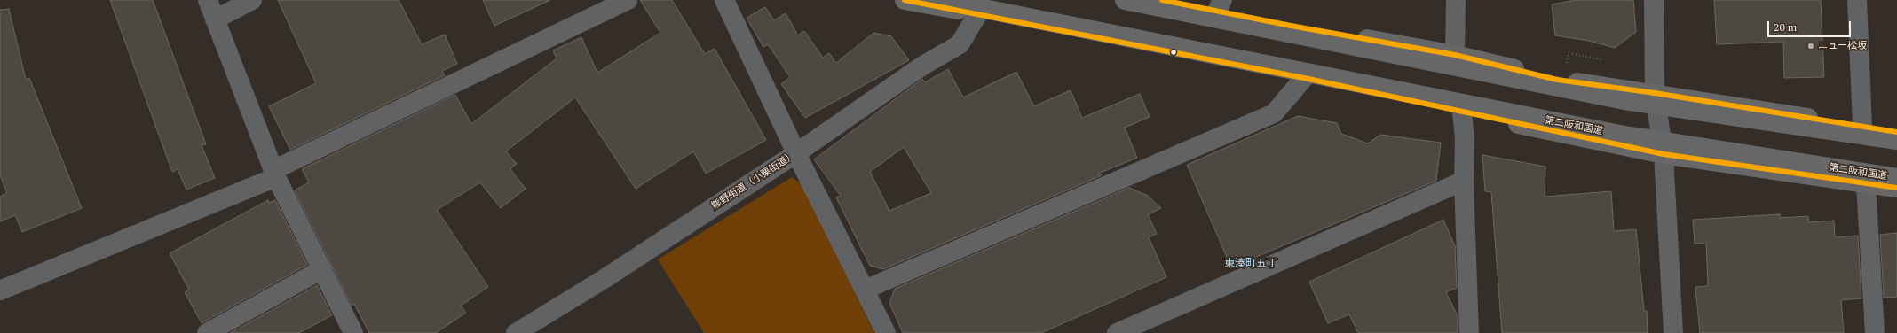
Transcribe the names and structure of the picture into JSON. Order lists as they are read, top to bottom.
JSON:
{
  "streets": {
    "highway": ["第二阪和国道"],
    "street": ["熊野街道（小栗街道）"]
  },
  "districts": ["東湊町五丁"],
  "places": ["ニュー松坂"],
  "scale_bar": "20 m"
}
